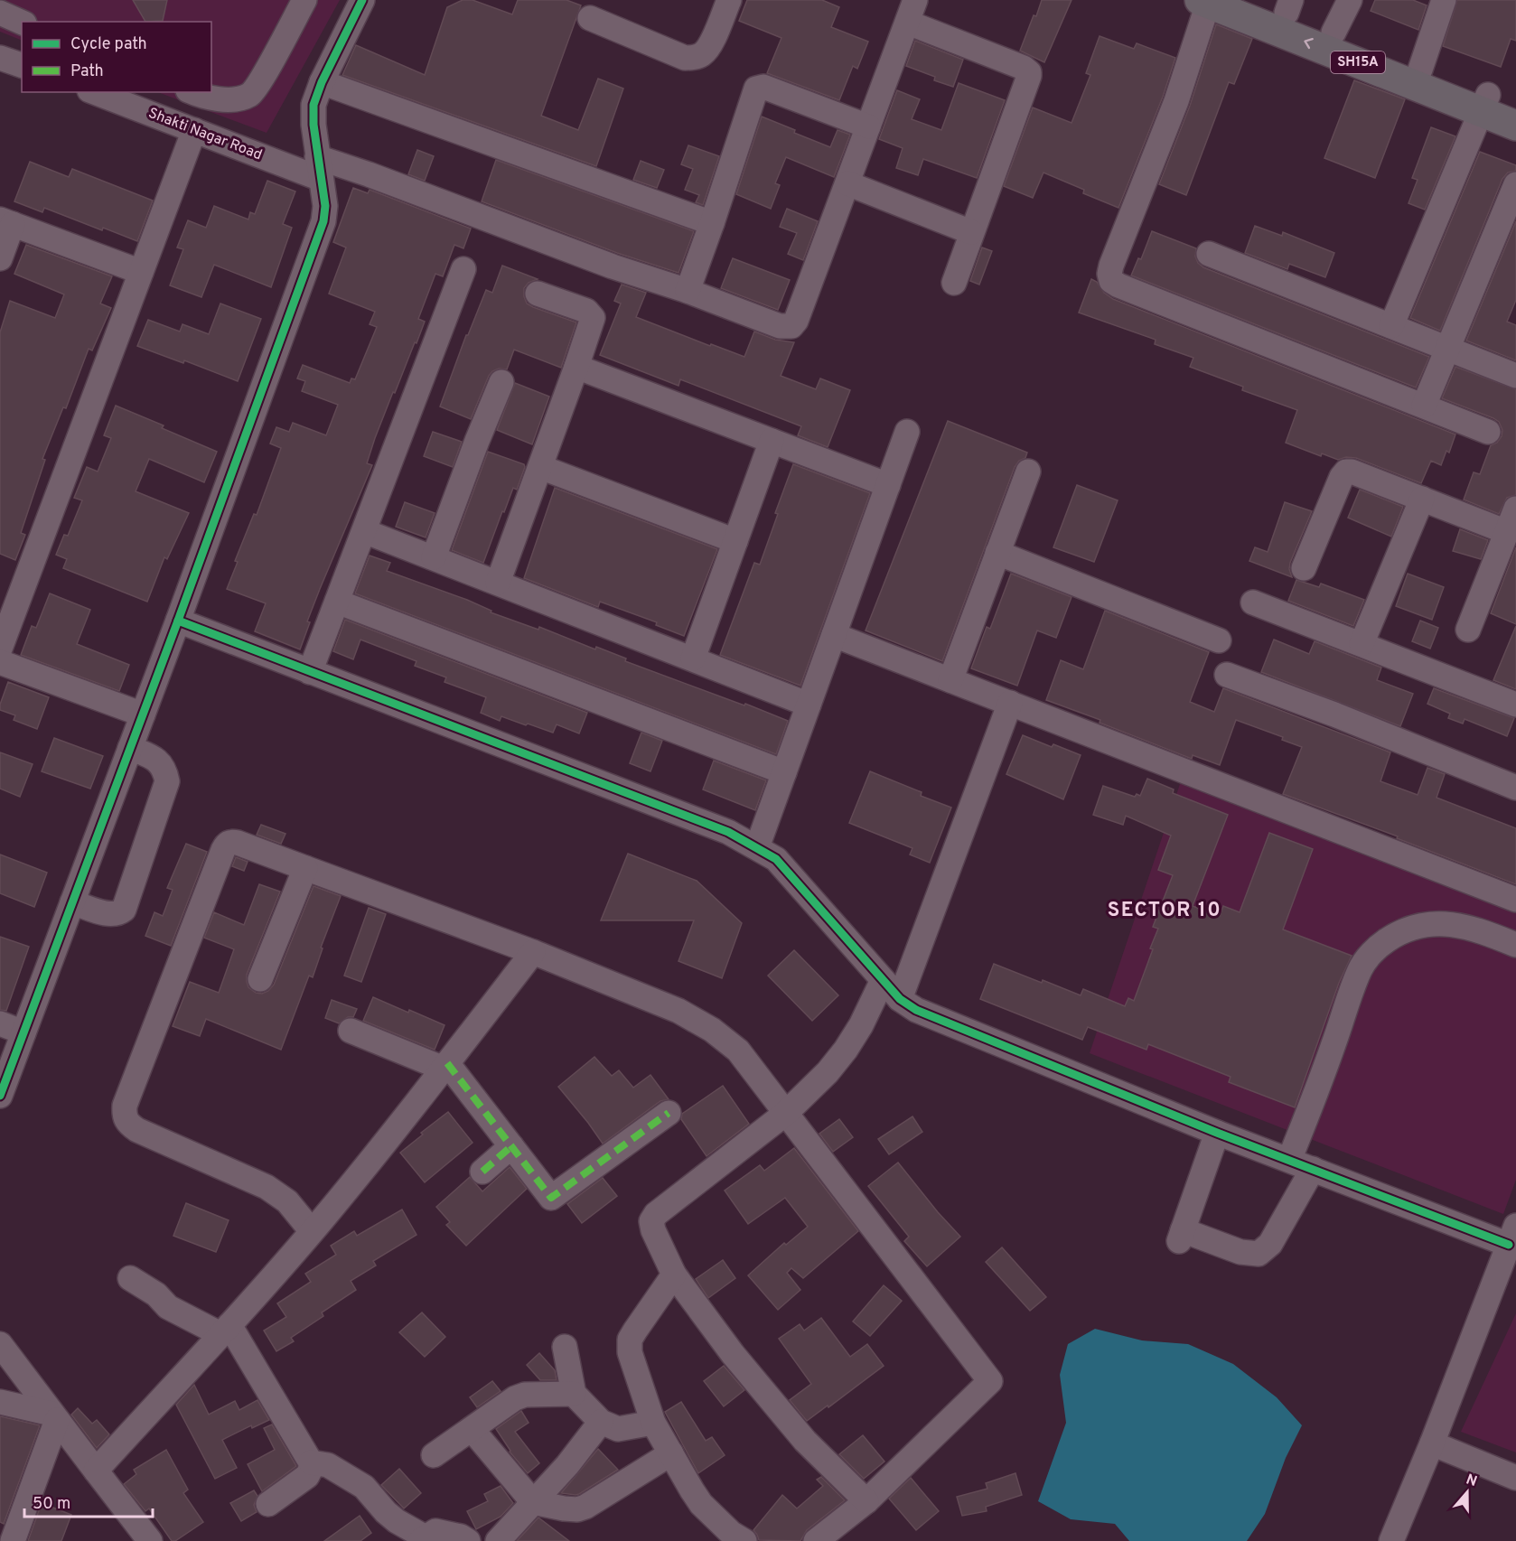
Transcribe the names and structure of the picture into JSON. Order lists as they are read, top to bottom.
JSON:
{
  "streets": {
    "main road": ["SH15A"],
    "street": ["Shakti Nagar Road"]
  },
  "districts": ["SECTOR 10"],
  "legend": ["Cycle path", "Path"],
  "scale_bar": "50 m",
  "north": "top"
}
